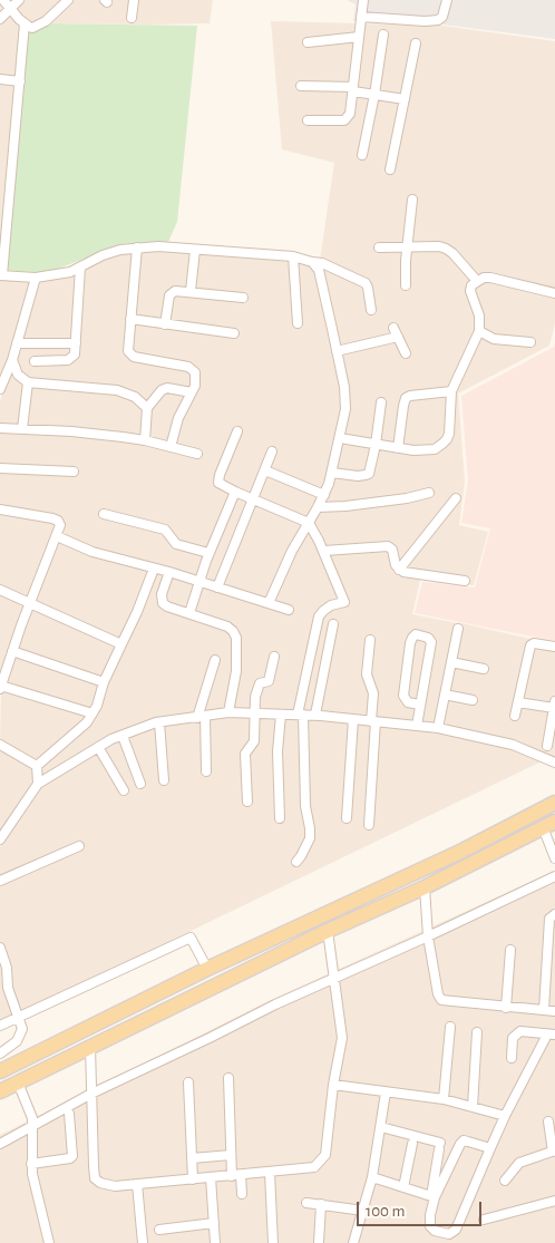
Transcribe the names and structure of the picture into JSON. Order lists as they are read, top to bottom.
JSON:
{
  "scale_bar": "100 m"
}
